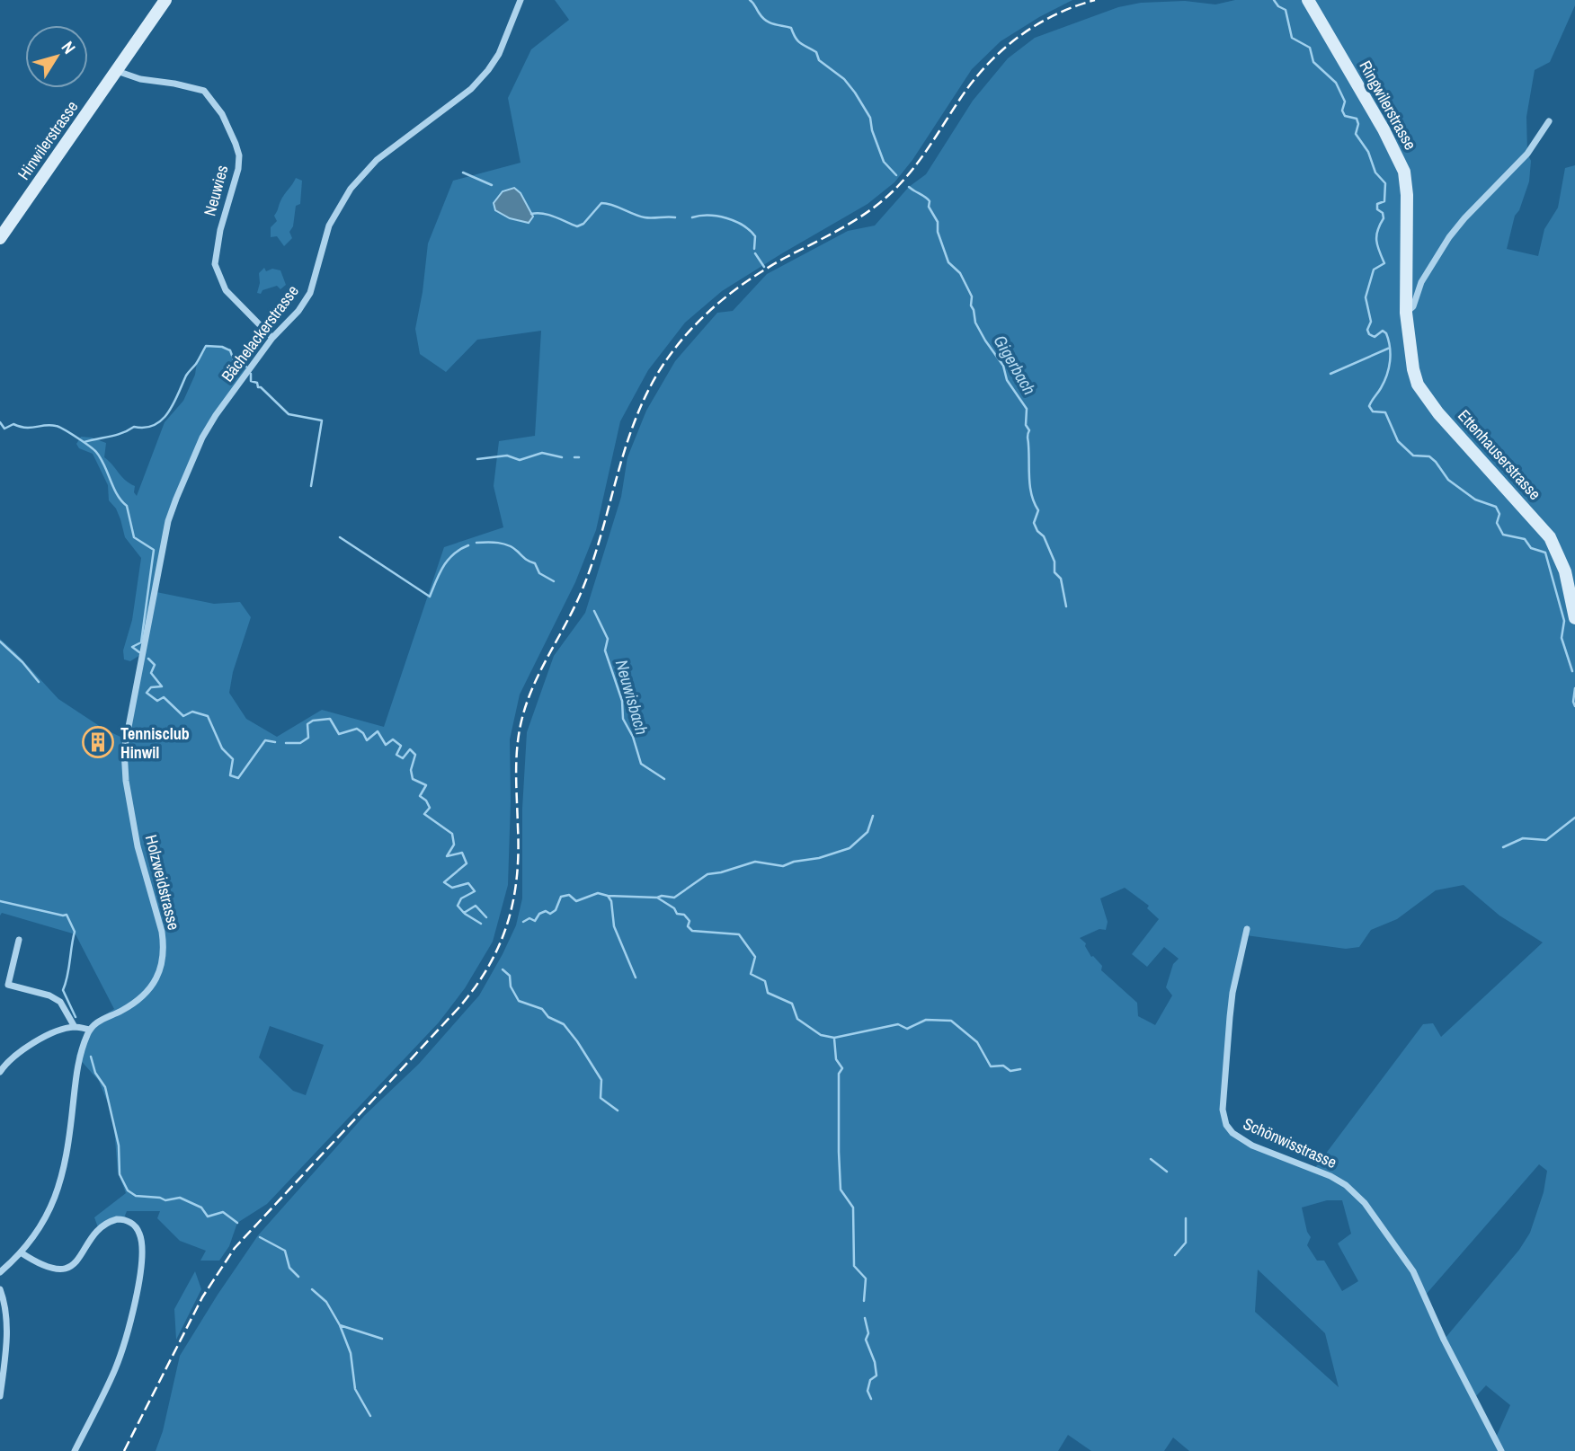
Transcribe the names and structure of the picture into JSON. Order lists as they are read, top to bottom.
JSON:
{
  "streets": {
    "street": [
      "Ringwilerstrasse",
      "Hinwilerstrasse",
      "Neuwies",
      "Bächelackerstrasse",
      "Ettenhauserstrasse",
      "Holzweidstrasse",
      "Schönwisstrasse"
    ]
  },
  "crossings": [
    ["Ringwilerstrasse", "Ettenhauserstrasse"],
    ["Hinwilerstrasse", "Neuwies"],
    ["Neuwies", "Bächelackerstrasse"],
    ["Bächelackerstrasse", "Holzweidstrasse"]
  ],
  "water": ["Gigerbach", "Neuwisbach"],
  "places": {
    "building": ["Tennisclub Hinwil"]
  },
  "north": "top right"
}
